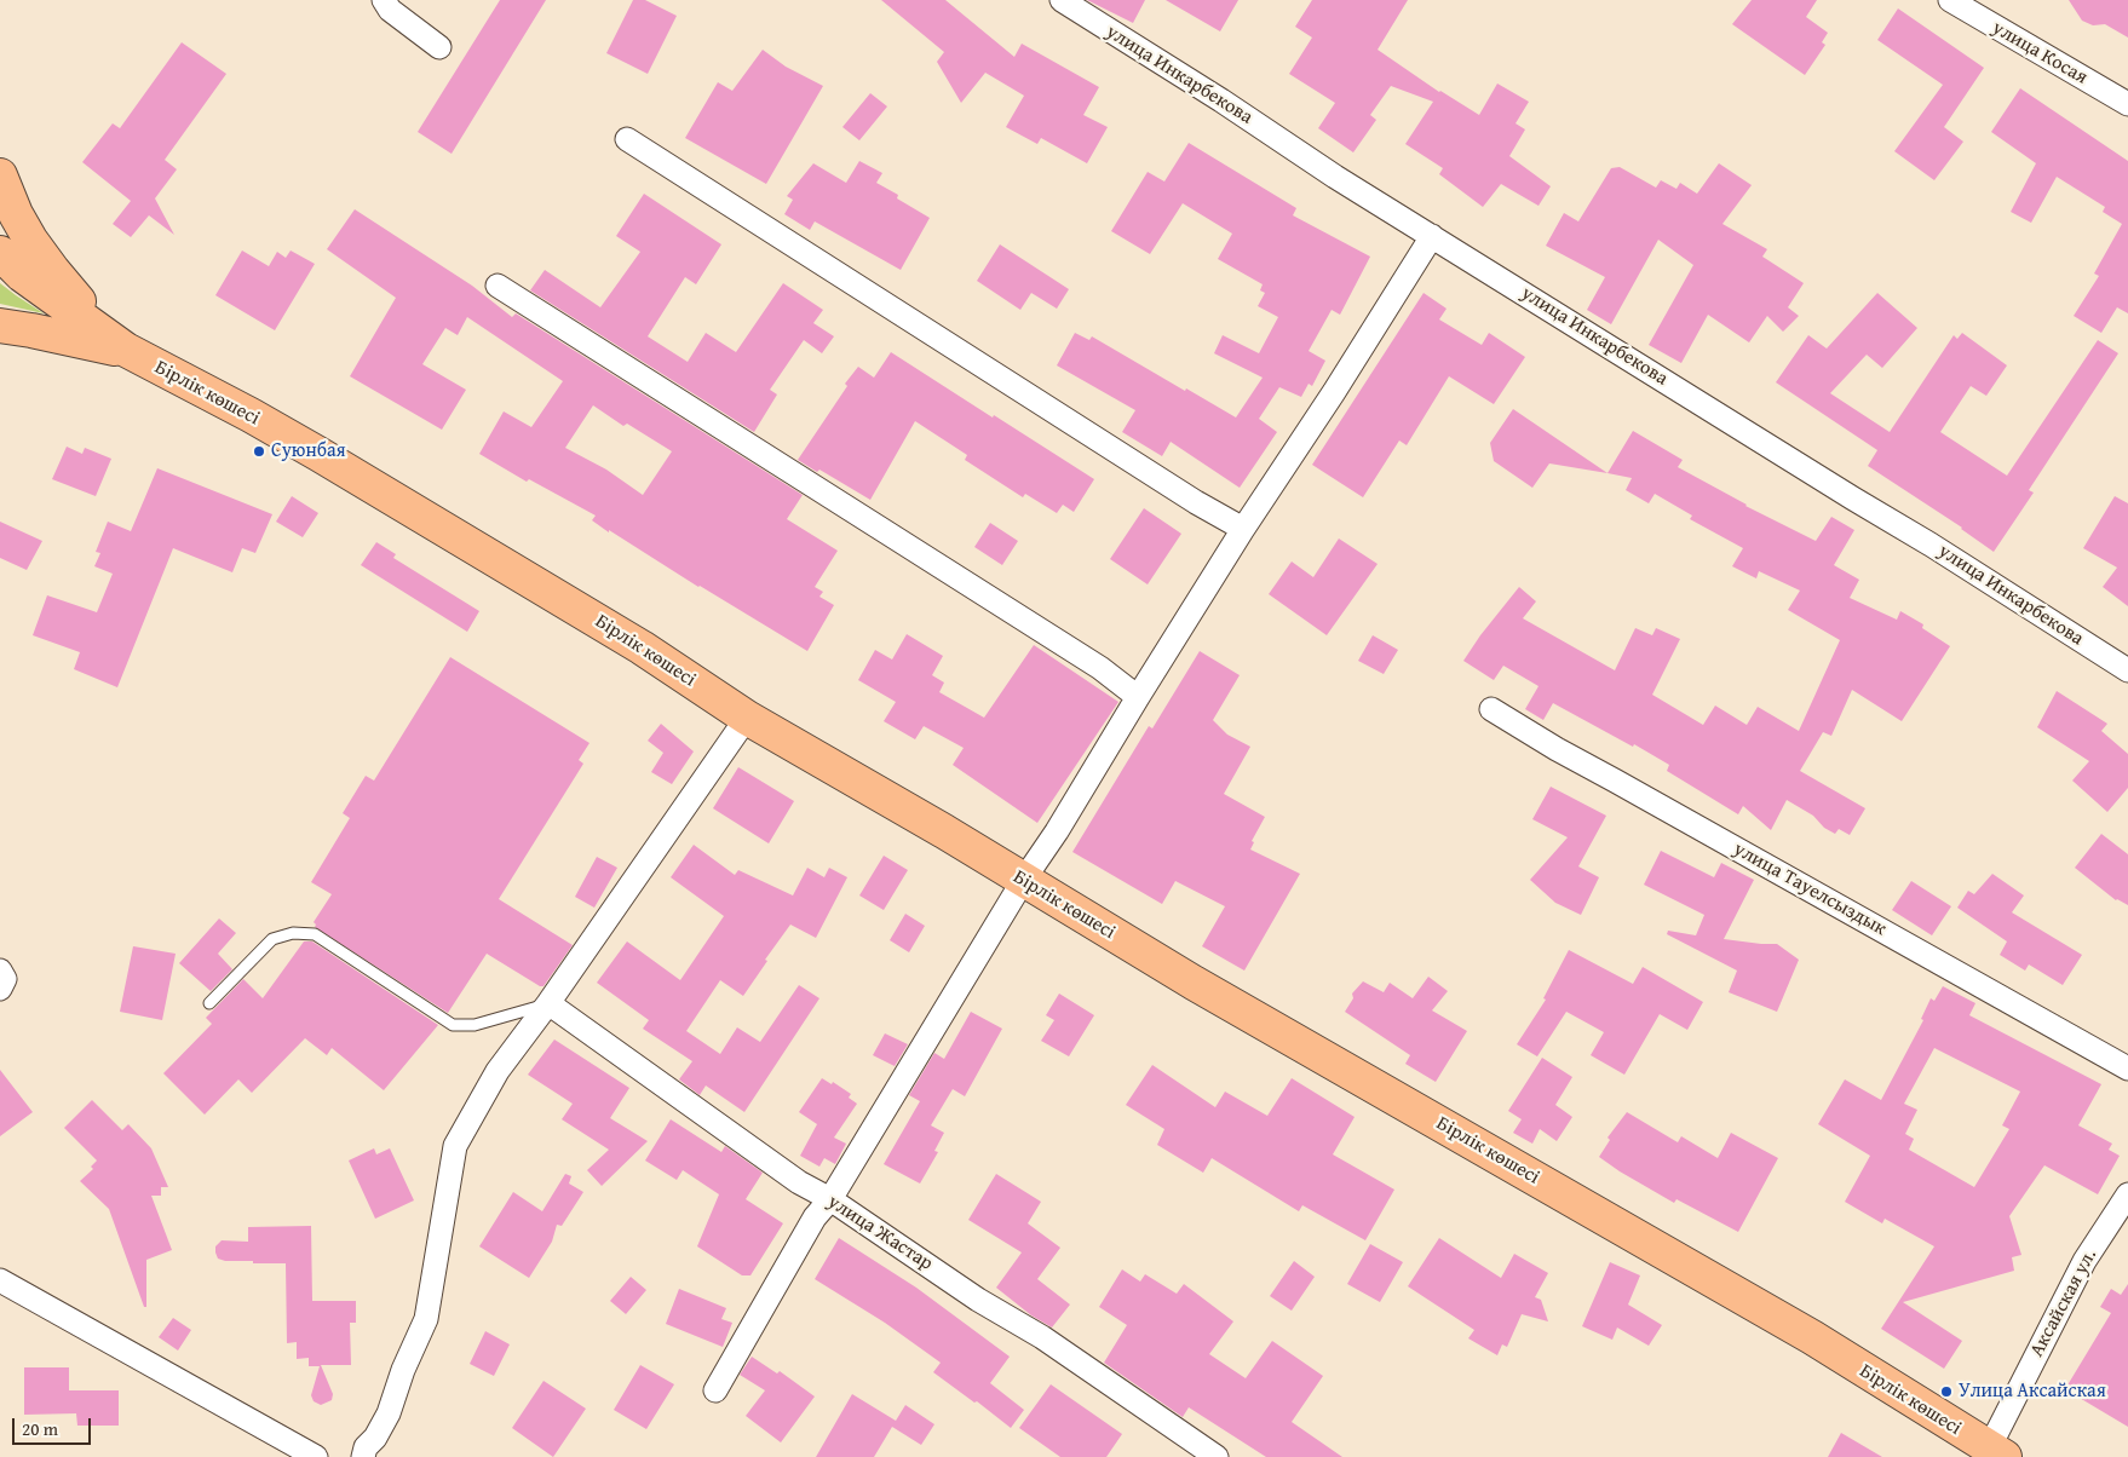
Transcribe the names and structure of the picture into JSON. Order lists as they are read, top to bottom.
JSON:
{
  "streets": {
    "main road": ["Бірлік көшесі"],
    "street": [
      "улица Косая",
      "улица Инкарбекова",
      "улица Тауелсыздык",
      "улица Жастар",
      "Аксайская ул."
    ]
  },
  "crossings": [
    ["Бірлік көшесі", "Аксайская ул."]
  ],
  "places": ["Суюнбая", "Улица Аксайская"],
  "scale_bar": "20 m"
}
